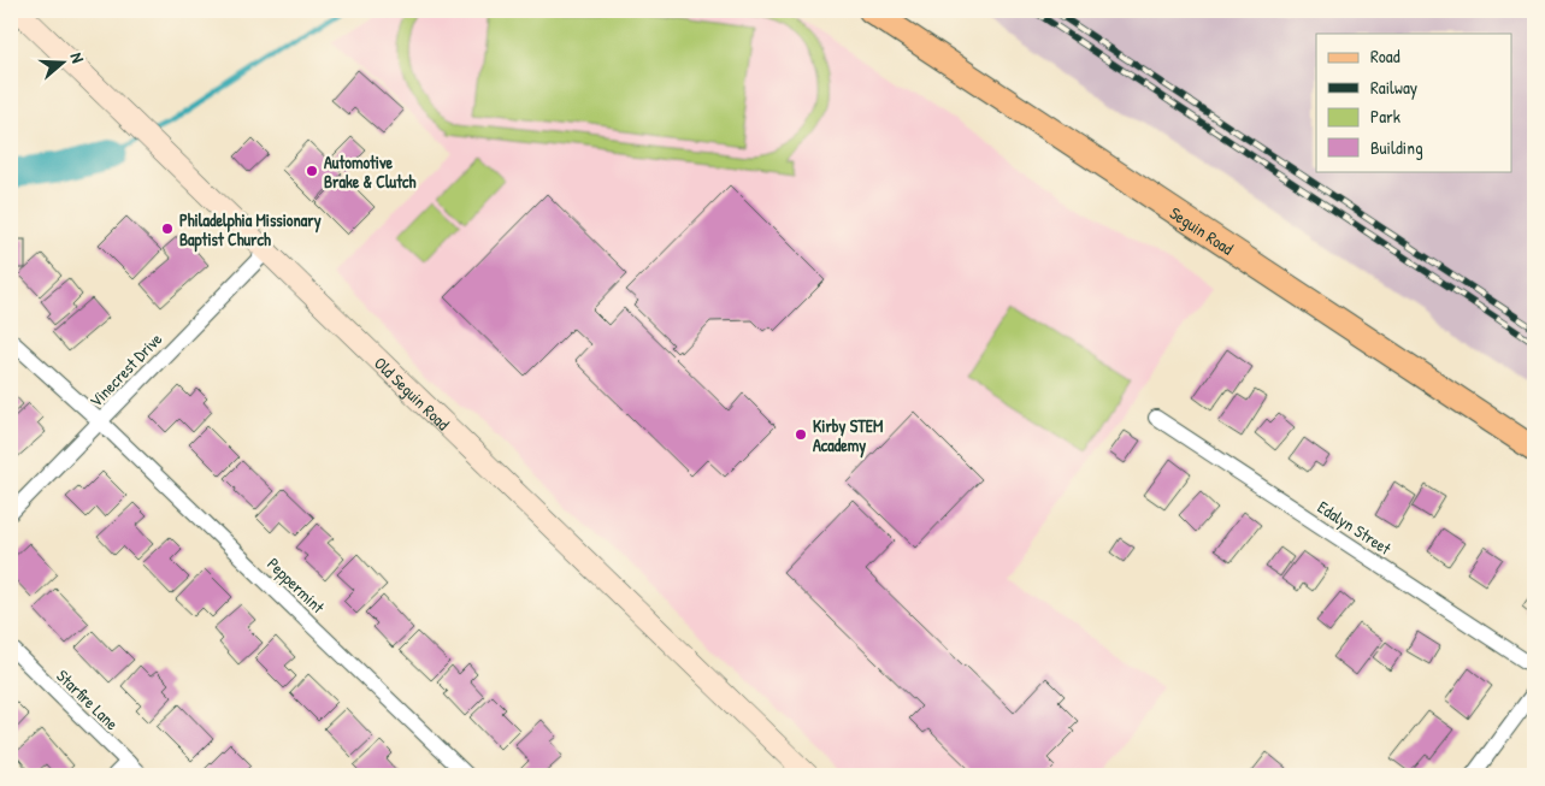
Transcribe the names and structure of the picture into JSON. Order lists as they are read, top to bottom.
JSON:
{
  "streets": {
    "main road": ["Seguin Road"],
    "street": [
      "Vinecrest Drive",
      "Old Seguin Road",
      "Edalyn Street",
      "Peppermint",
      "Starfire Lane"
    ]
  },
  "crossings": [
    ["Vinecrest Drive", "Old Seguin Road"],
    ["Vinecrest Drive", "Peppermint"]
  ],
  "places": ["Automotive Brake & Clutch", "Philadelphia Missionary Baptist Church", "Kirby STEM Academy"],
  "legend": [
    "Road",
    "Railway",
    "Park",
    "Building"
  ],
  "north": "right"
}
